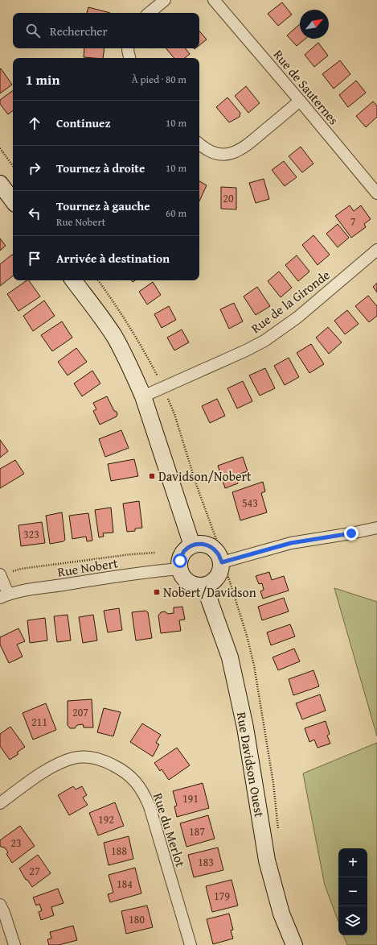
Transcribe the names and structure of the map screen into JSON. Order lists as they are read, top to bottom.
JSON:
{
  "streets": {
    "street": [
      "Rue de Sauternes",
      "Rue de la Gironde",
      "Rue Nobert",
      "Rue Davidson Ouest",
      "Rue du Merlot"
    ]
  },
  "crossings": [
    ["Rue Nobert", "Rue Davidson Ouest"]
  ],
  "places": {
    "transit": ["Davidson/Nobert", "Nobert/Davidson"]
  },
  "house_numbers": [
    "20",
    "7",
    "543",
    "323",
    "207",
    "211",
    "191",
    "192",
    "187",
    "23",
    "188",
    "183",
    "27",
    "184",
    "179",
    "180"
  ],
  "north": "top right",
  "page": {
    "search": "Rechercher",
    "heading": ["1 min", "À pied · 80 m"],
    "list": [
      ["Continuez", "10 m"],
      ["Tournez à droite", "10 m"],
      ["Tournez à gauche", "Rue Nobert", "60 m"],
      "Arrivée à destination"
    ],
    "map_buttons": ["+", "−"]
  }
}
